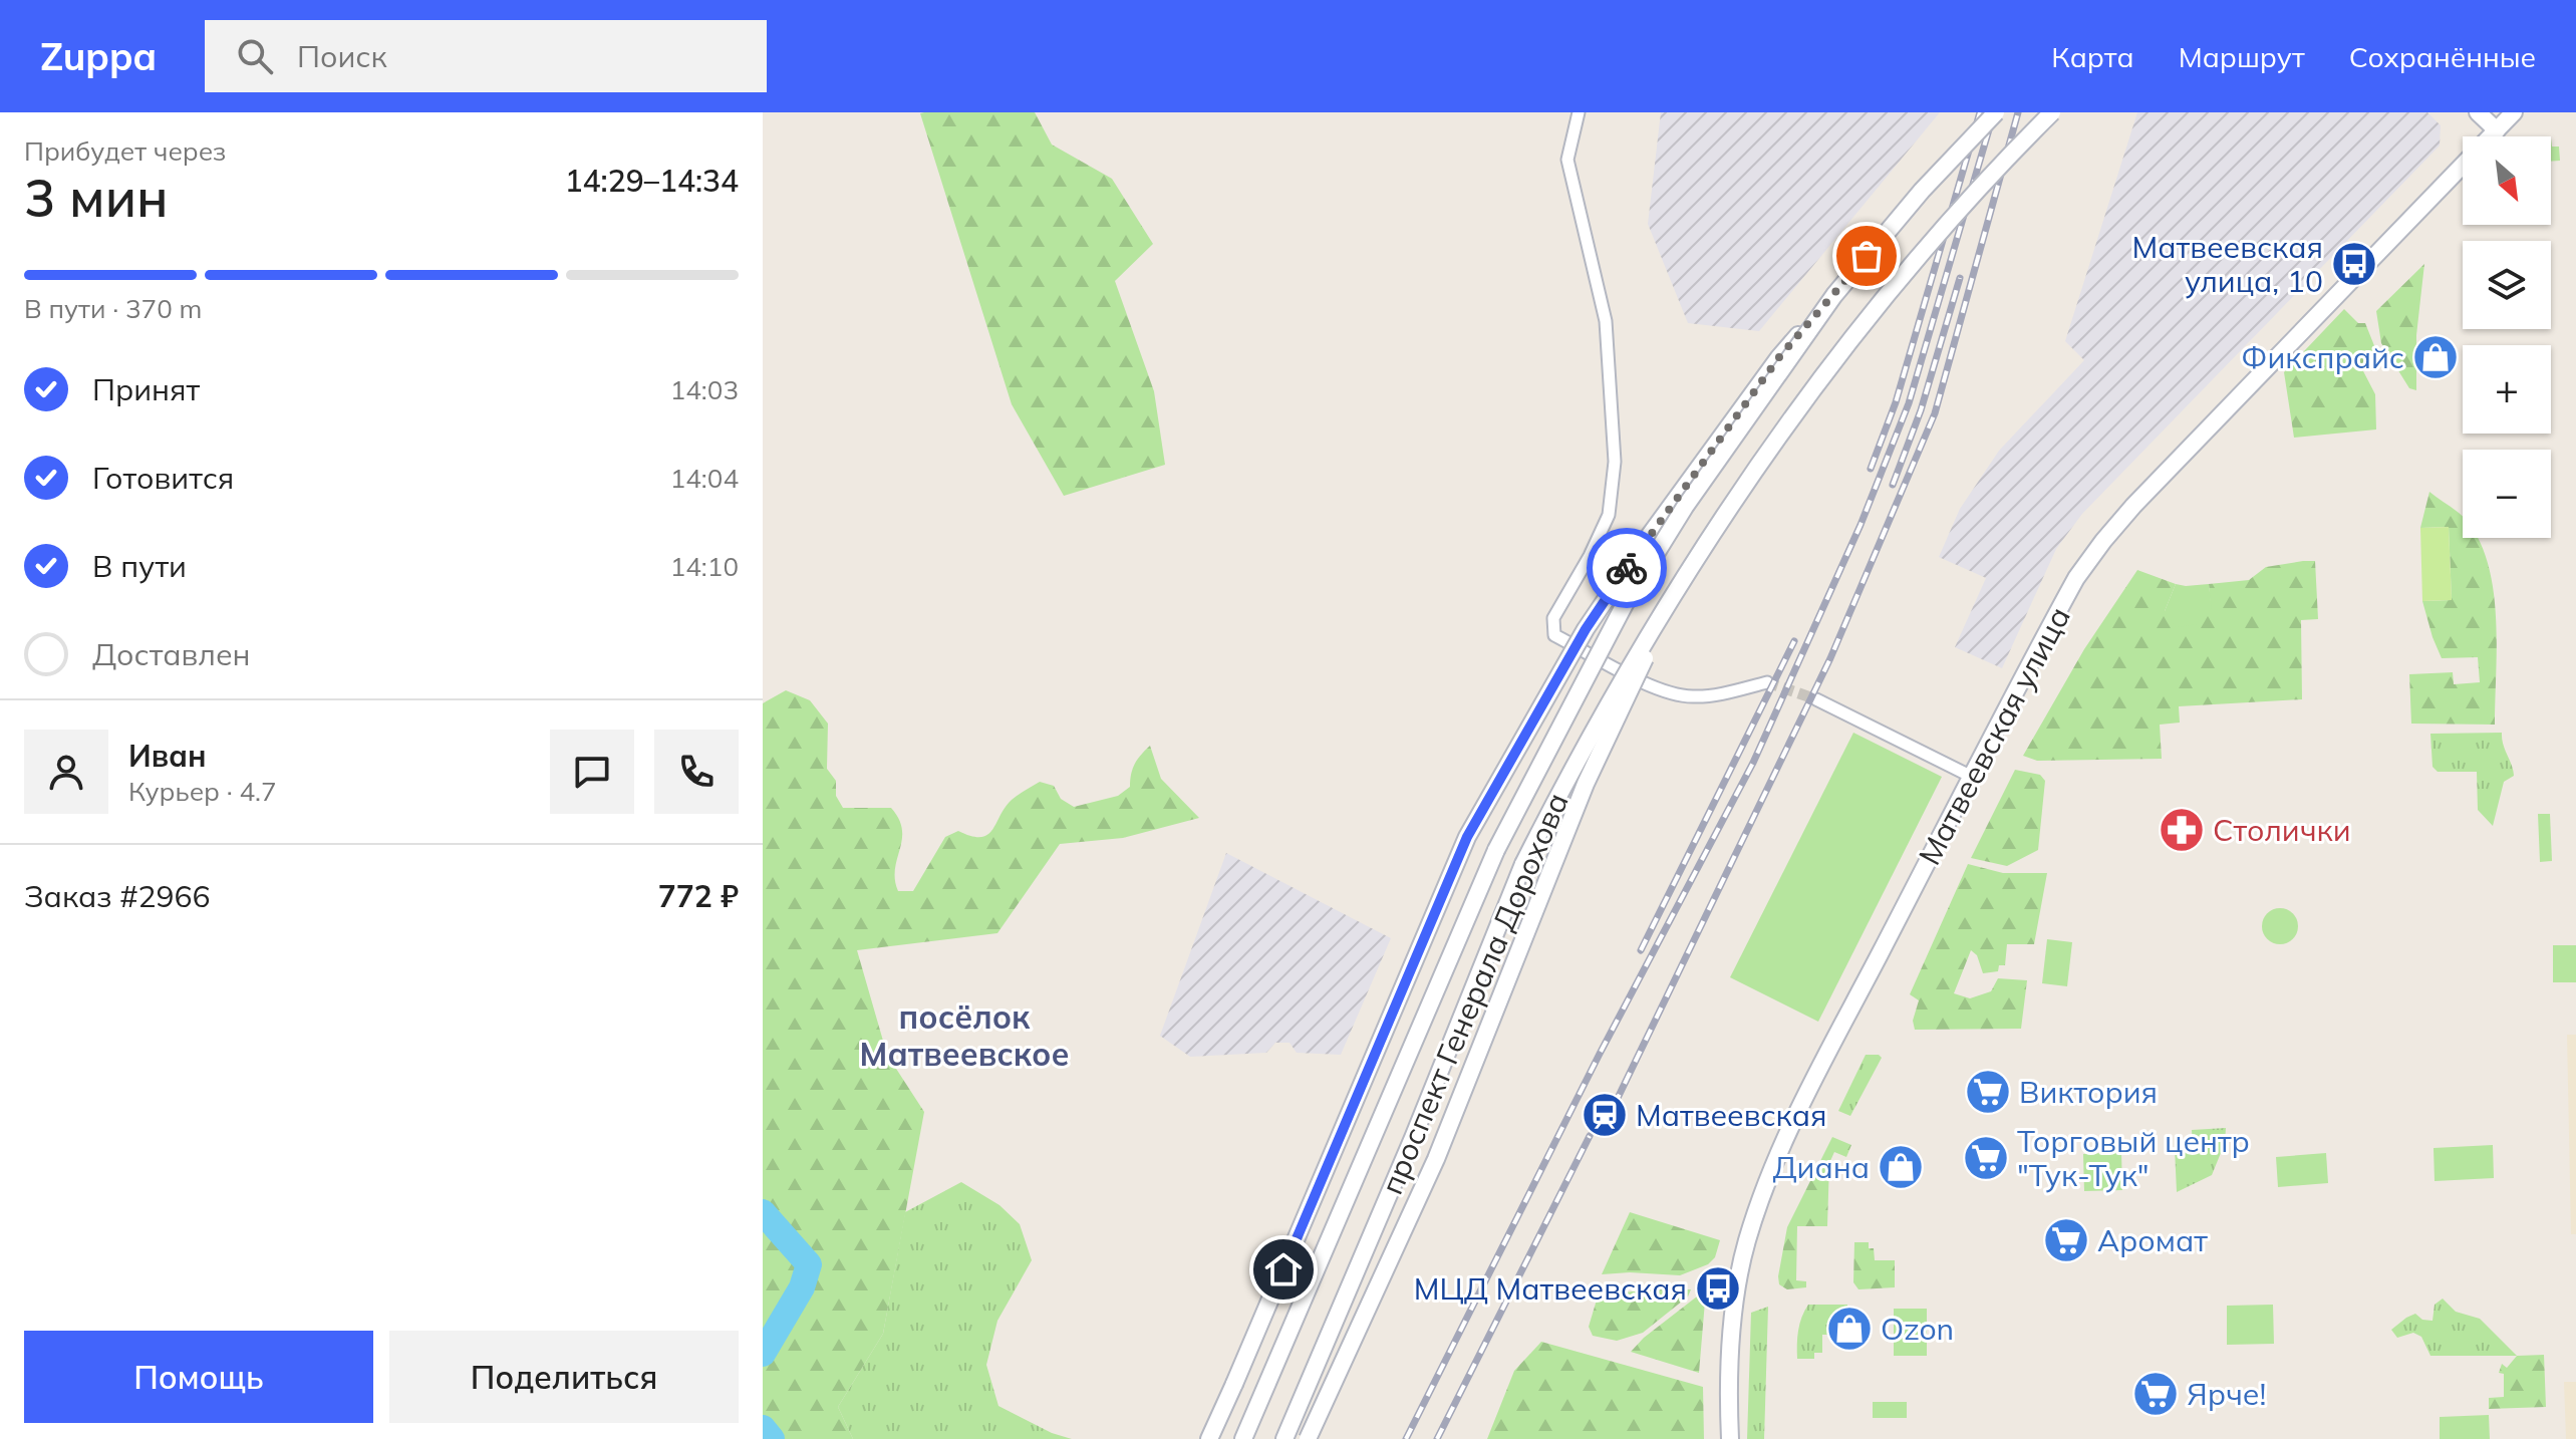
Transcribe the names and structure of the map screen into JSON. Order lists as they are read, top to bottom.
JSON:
{
  "streets": {
    "main road": ["Матвеевская улица", "проспект Генерала Дорохова"]
  },
  "districts": ["посёлок Матвеевское"],
  "places": {
    "bus stop": ["Матвеевская улица, 10", "МЦД Матвеевская"],
    "shop": ["Фикспрайс", "Диана", "Ozon"],
    "pharmacy": ["Столички"],
    "supermarket": [
      "Виктория",
      "Торговый центр \"Тук-Тук\"",
      "Аромат",
      "Ярче!"
    ],
    "station": ["Матвеевская"]
  },
  "north": "bottom right",
  "page": {
    "header": "Zuppa",
    "search": "Поиск",
    "nav": ["Карта", "Маршрут", "Сохранённые"],
    "heading": ["3 мин", "Прибудет через", "14:29–14:34"],
    "panel": [
      "Иван",
      "Курьер · 4.7",
      "Заказ #2966",
      "772 ₽"
    ],
    "map_buttons": ["+", "−"],
    "bar": "В пути · 370 m",
    "list": [
      ["Принят", "14:03"],
      ["Готовится", "14:04"],
      ["В пути", "14:10"],
      "Доставлен"
    ],
    "buttons": ["Помощь", "Поделиться"]
  }
}
